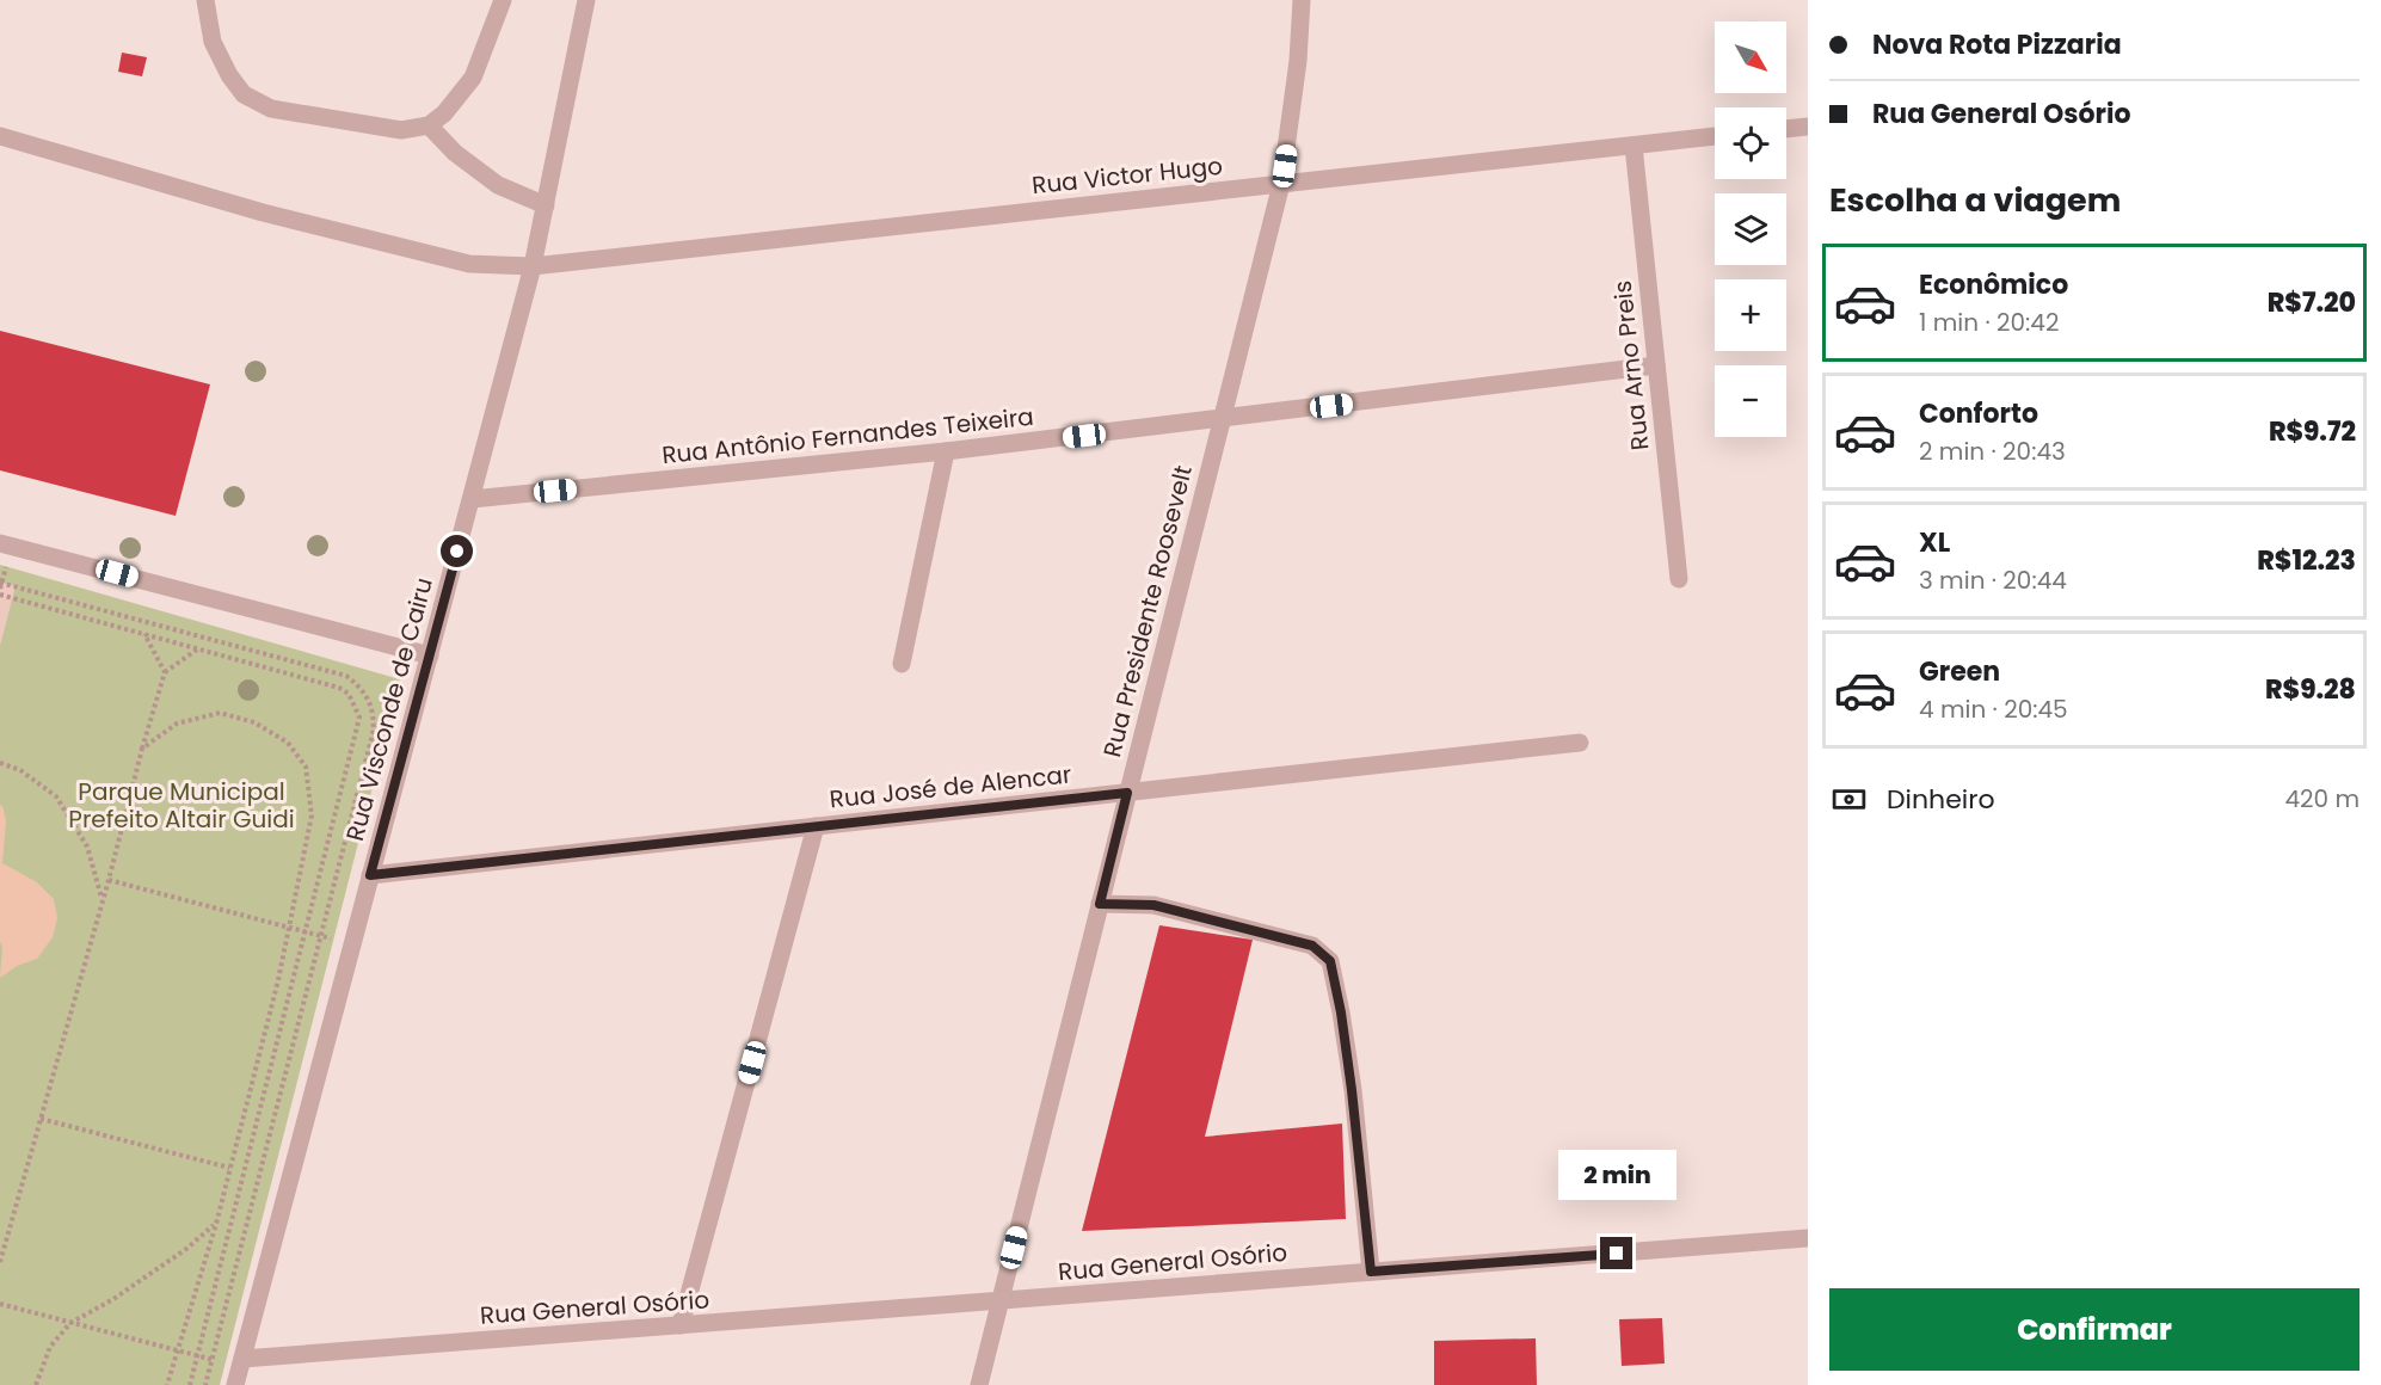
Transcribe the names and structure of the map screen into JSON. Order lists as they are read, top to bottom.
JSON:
{
  "streets": {
    "street": [
      "Rua Victor Hugo",
      "Rua Arno Preis",
      "Rua Antônio Fernandes Teixeira",
      "Rua Presidente Roosevelt",
      "Rua Visconde de Cairu",
      "Rua José de Alencar",
      "Rua General Osório"
    ]
  },
  "crossings": [
    ["Rua Victor Hugo", "Rua Arno Preis"],
    ["Rua Victor Hugo", "Rua Presidente Roosevelt"],
    ["Rua Victor Hugo", "Rua Visconde de Cairu"],
    ["Rua Arno Preis", "Rua Antônio Fernandes Teixeira"],
    ["Rua Antônio Fernandes Teixeira", "Rua Presidente Roosevelt"],
    ["Rua Antônio Fernandes Teixeira", "Rua Visconde de Cairu"],
    ["Rua Presidente Roosevelt", "Rua José de Alencar"],
    ["Rua Presidente Roosevelt", "Rua General Osório"],
    ["Rua Visconde de Cairu", "Rua José de Alencar"],
    ["Rua Visconde de Cairu", "Rua General Osório"]
  ],
  "parks": ["Parque Municipal Prefeito Altair Guidi"],
  "north": "bottom right",
  "page": {
    "banner": ["Nova Rota Pizzaria", "Rua General Osório"],
    "map_buttons": ["+", "−"],
    "heading": "Escolha a viagem",
    "list": [
      {
        "name": "Econômico",
        "note": "1 min · 20:42",
        "value": "R$7.20"
      },
      {
        "name": "Conforto",
        "note": "2 min · 20:43",
        "value": "R$9.72"
      },
      {
        "name": "XL",
        "note": "3 min · 20:44",
        "value": "R$12.23"
      },
      {
        "name": "Green",
        "note": "4 min · 20:45",
        "value": "R$9.28"
      }
    ],
    "pay": ["Dinheiro", "420 m"],
    "bubble": "2 min",
    "buttons": "Confirmar"
  }
}
